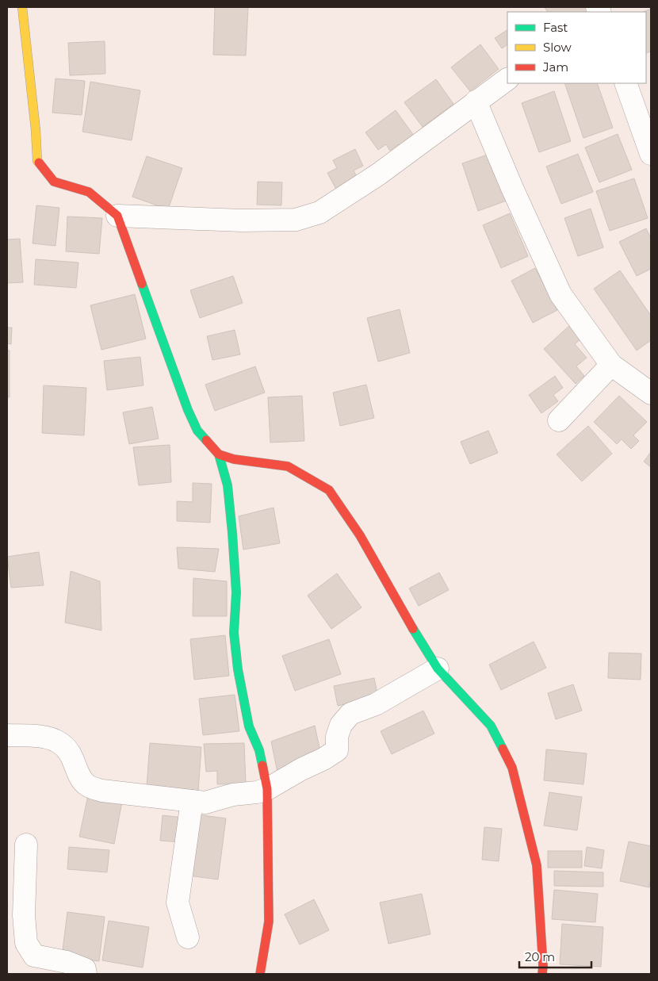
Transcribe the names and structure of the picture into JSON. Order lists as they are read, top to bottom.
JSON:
{
  "legend": ["Fast", "Slow", "Jam"],
  "scale_bar": "20 m"
}
